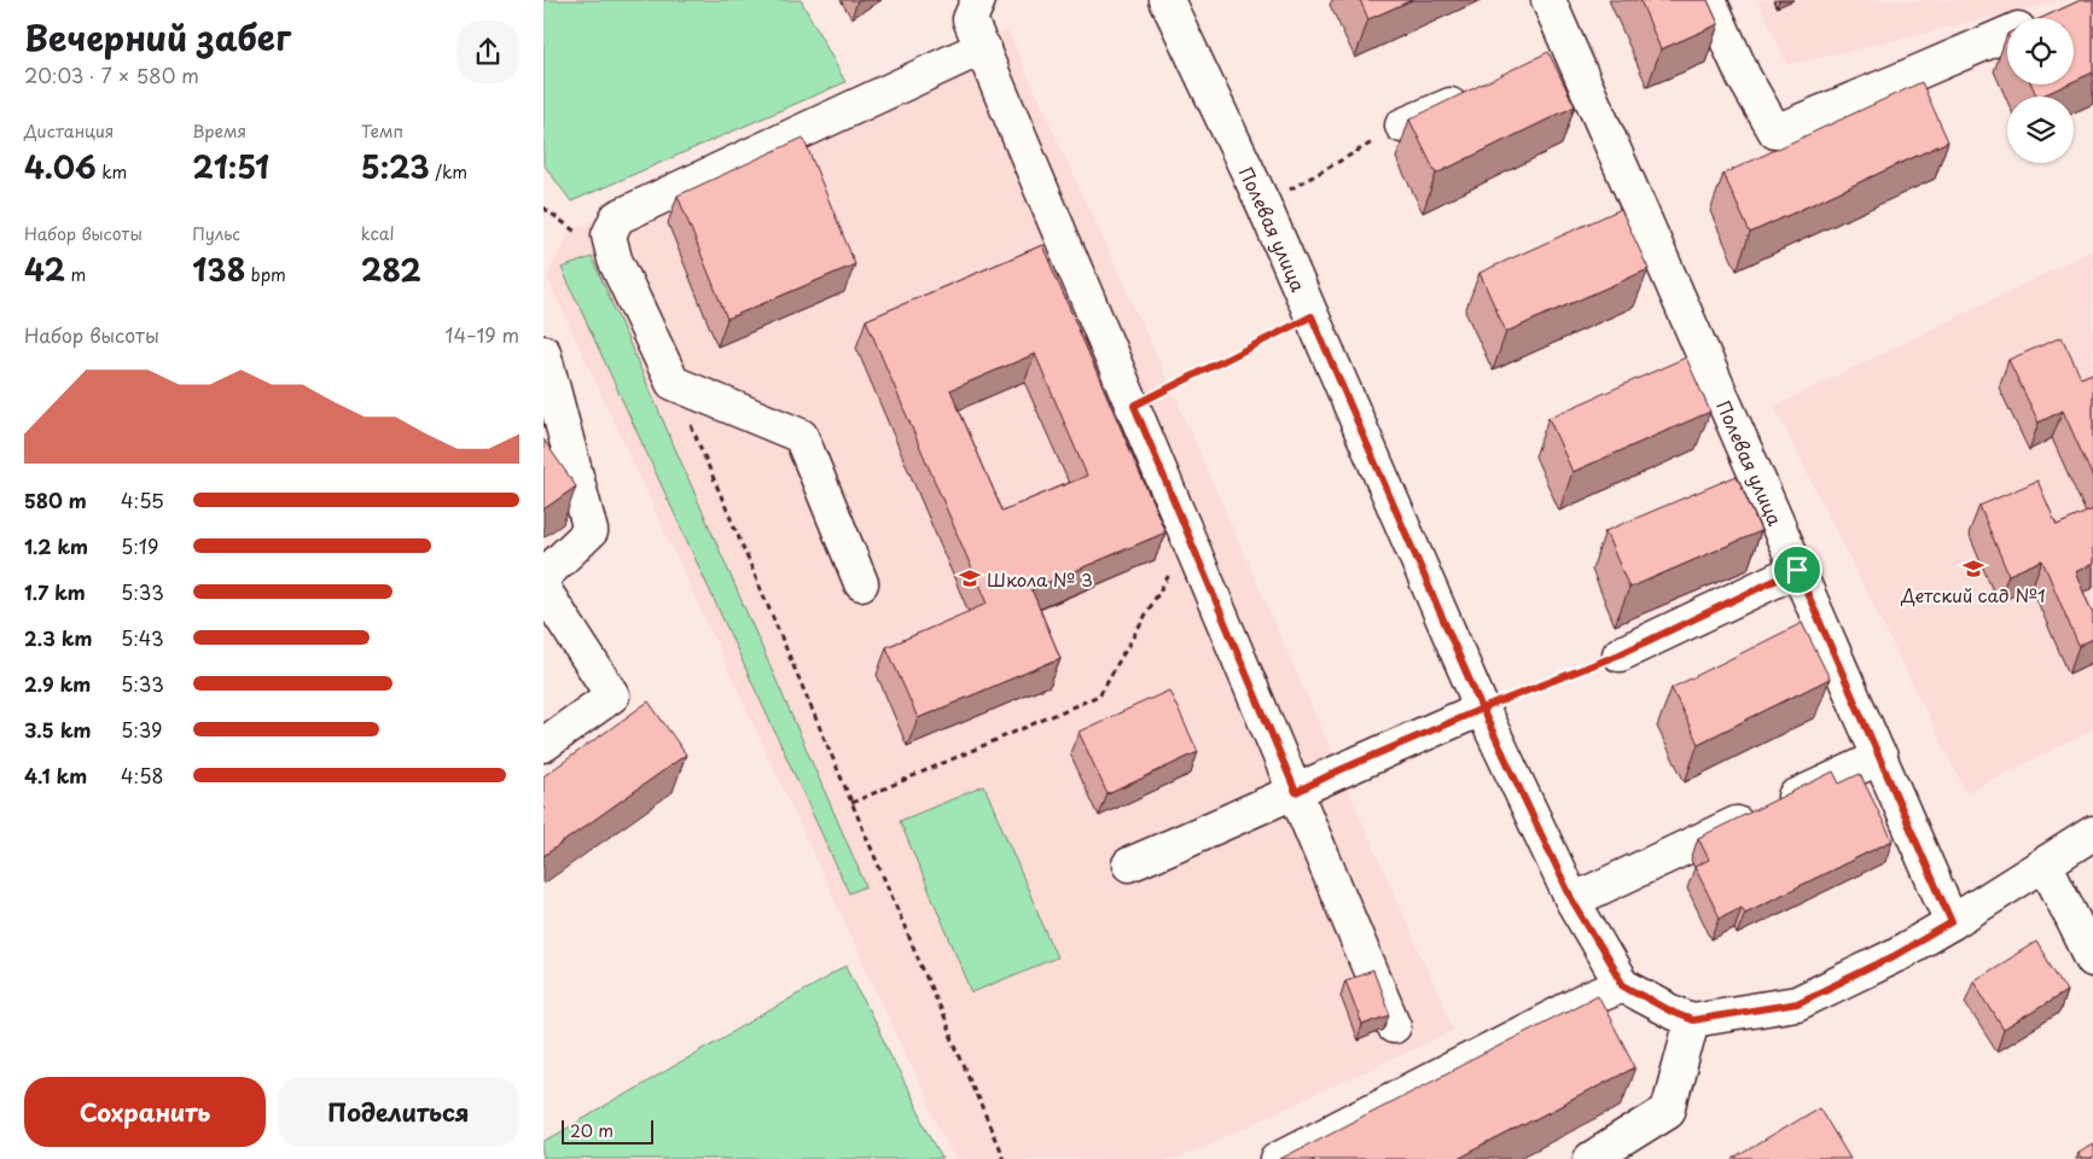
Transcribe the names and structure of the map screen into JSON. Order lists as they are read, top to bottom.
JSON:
{
  "streets": {
    "street": ["Полевая улица"]
  },
  "places": {
    "school or university": ["Детский сад №1", "Школа № 3"]
  },
  "scale_bar": "20 m",
  "page": {
    "heading": ["Вечерний забег", "20:03 · 7 × 580 m"],
    "stats": [
      ["Дистанция", "4.06 km"],
      ["Время", "21:51"],
      ["Темп", "5:23 /km"],
      ["Набор высоты", "42 m"],
      ["Пульс", "138 bpm"],
      ["kcal", "282"]
    ],
    "chart": ["Набор высоты", "14–19 m"],
    "list": [
      {
        "name": "580 m",
        "note": "4:55"
      },
      {
        "name": "1.2 km",
        "note": "5:19"
      },
      {
        "name": "1.7 km",
        "note": "5:33"
      },
      {
        "name": "2.3 km",
        "note": "5:43"
      },
      {
        "name": "2.9 km",
        "note": "5:33"
      },
      {
        "name": "3.5 km",
        "note": "5:39"
      },
      {
        "name": "4.1 km",
        "note": "4:58"
      }
    ],
    "buttons": ["Сохранить", "Поделиться"],
    "scale": "20 m"
  }
}
